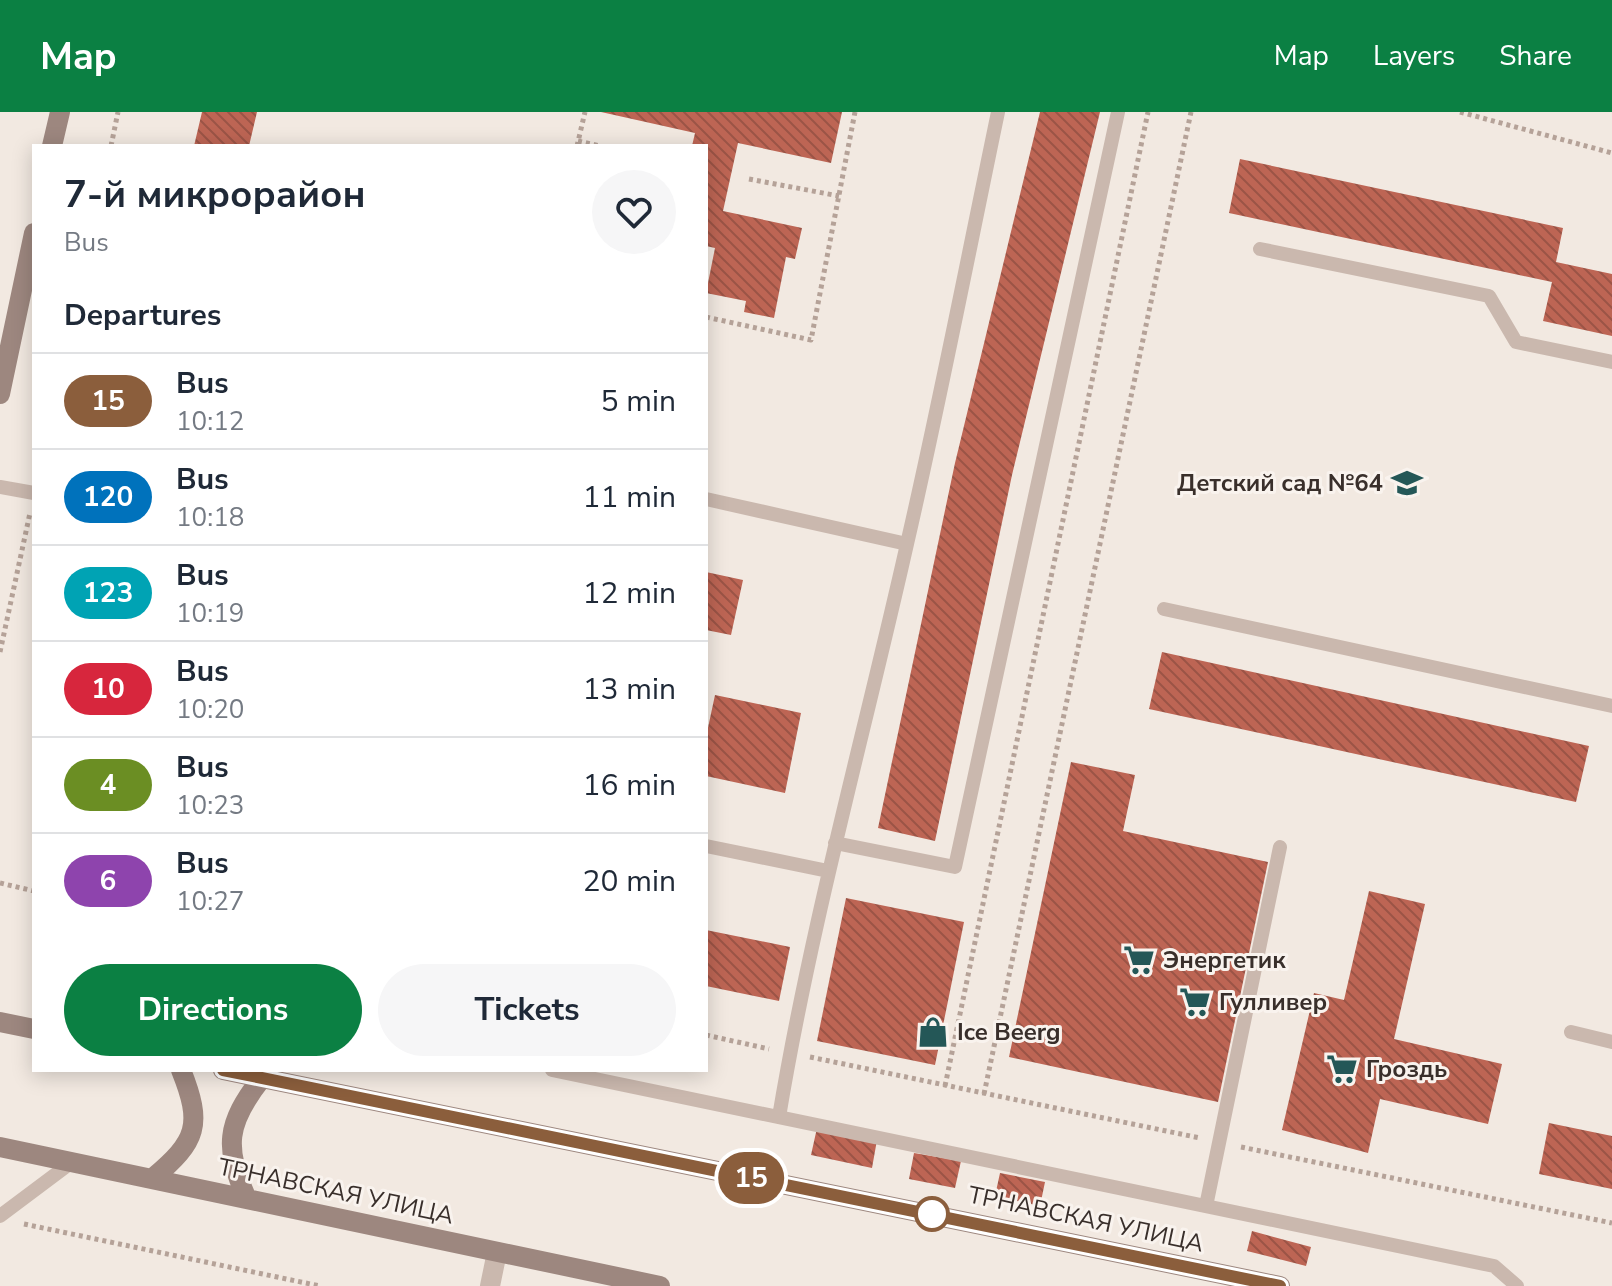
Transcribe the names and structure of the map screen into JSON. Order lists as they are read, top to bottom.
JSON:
{
  "streets": {
    "main road": ["ТРНАВСКАЯ УЛИЦА"]
  },
  "places": {
    "school or university": ["Детский сад №64"],
    "supermarket": ["Энергетик", "Гулливер", "Гроздь"],
    "shop": ["Ice Beerg"]
  },
  "lines": ["bus line 15"],
  "page": {
    "header": "Map",
    "nav": ["Map", "Layers", "Share"],
    "on_map": "15",
    "heading": [
      ["7-й микрорайон", "Bus"],
      "Departures"
    ],
    "list": [
      {
        "mark": "15",
        "name": "Bus",
        "note": "10:12",
        "value": "5 min"
      },
      {
        "mark": "120",
        "name": "Bus",
        "note": "10:18",
        "value": "11 min"
      },
      {
        "mark": "123",
        "name": "Bus",
        "note": "10:19",
        "value": "12 min"
      },
      {
        "mark": "10",
        "name": "Bus",
        "note": "10:20",
        "value": "13 min"
      },
      {
        "mark": "4",
        "name": "Bus",
        "note": "10:23",
        "value": "16 min"
      },
      {
        "mark": "6",
        "name": "Bus",
        "note": "10:27",
        "value": "20 min"
      }
    ],
    "buttons": ["Directions", "Tickets"]
  }
}
